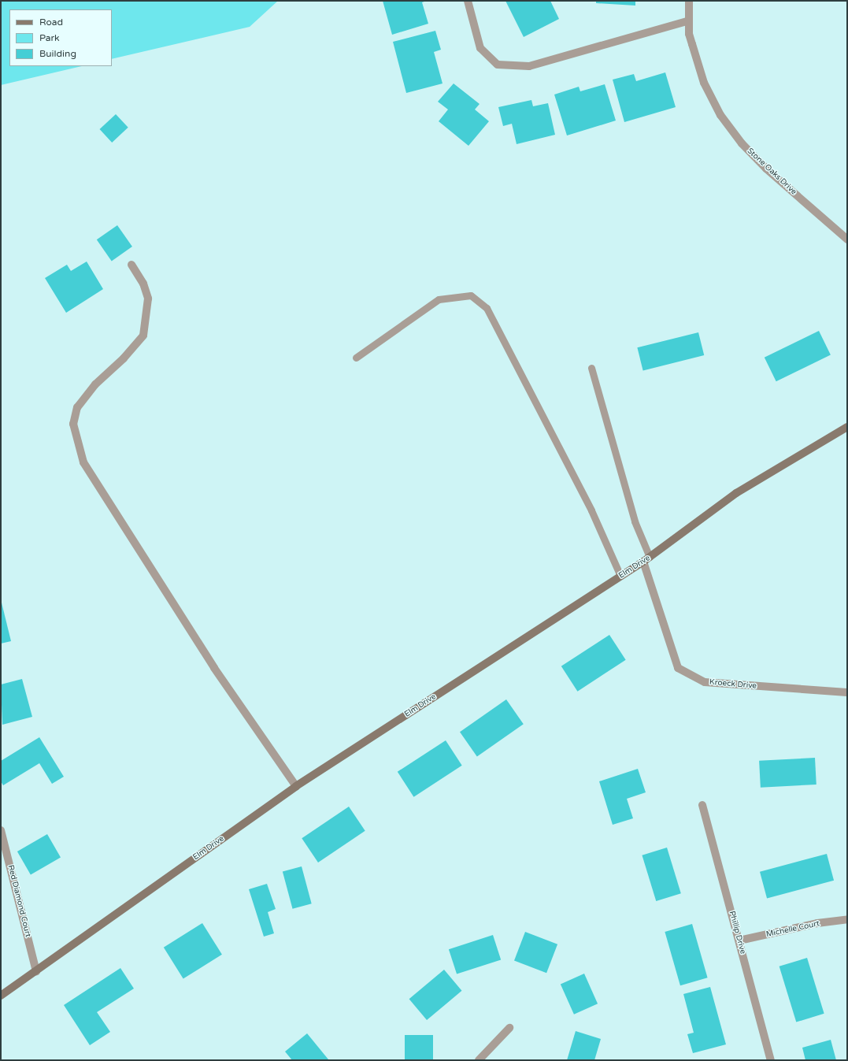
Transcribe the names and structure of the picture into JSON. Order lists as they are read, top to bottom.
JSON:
{
  "streets": {
    "street": [
      "Stone Oaks Drive",
      "Elm Drive",
      "Kroeck Drive",
      "Red Diamond Court",
      "Michelle Court",
      "Phillip Drive"
    ]
  },
  "crossings": [
    ["Elm Drive", "Kroeck Drive"],
    ["Elm Drive", "Red Diamond Court"],
    ["Michelle Court", "Phillip Drive"]
  ],
  "legend": ["Road", "Park", "Building"]
}
